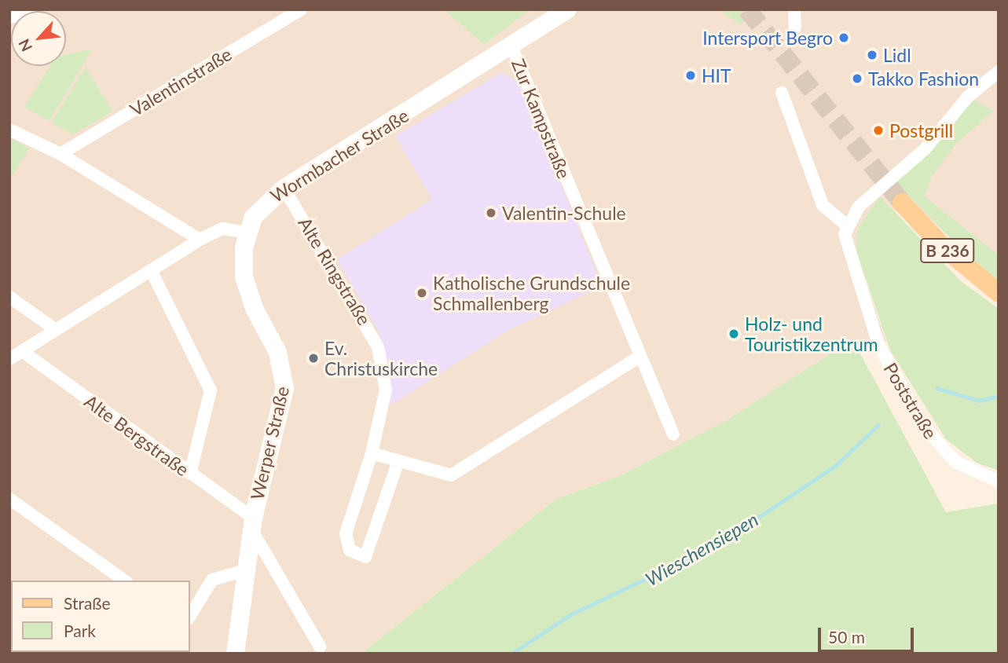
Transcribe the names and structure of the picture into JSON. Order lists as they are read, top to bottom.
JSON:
{
  "streets": {
    "main road": ["Wormbacher Straße", "B 236", "Werper Straße"],
    "street": [
      "Valentinstraße",
      "Zur Kampstraße",
      "Alte Ringstraße",
      "Poststraße",
      "Alte Bergstraße"
    ]
  },
  "crossings": [
    ["Zur Kampstraße", "Wormbacher Straße"],
    ["Wormbacher Straße", "Alte Ringstraße"],
    ["Wormbacher Straße", "Werper Straße"],
    ["Alte Bergstraße", "Werper Straße"]
  ],
  "water": ["Wieschensiepen"],
  "places": [
    "Intersport Begro",
    "Lidl",
    "HIT",
    "Takko Fashion",
    "Postgrill",
    "Valentin-Schule",
    "Katholische Grundschule Schmallenberg",
    "Holz- und Touristikzentrum",
    "Ev. Christuskirche"
  ],
  "legend": ["Straße", "Park"],
  "scale_bar": "50 m",
  "north": "bottom left"
}
